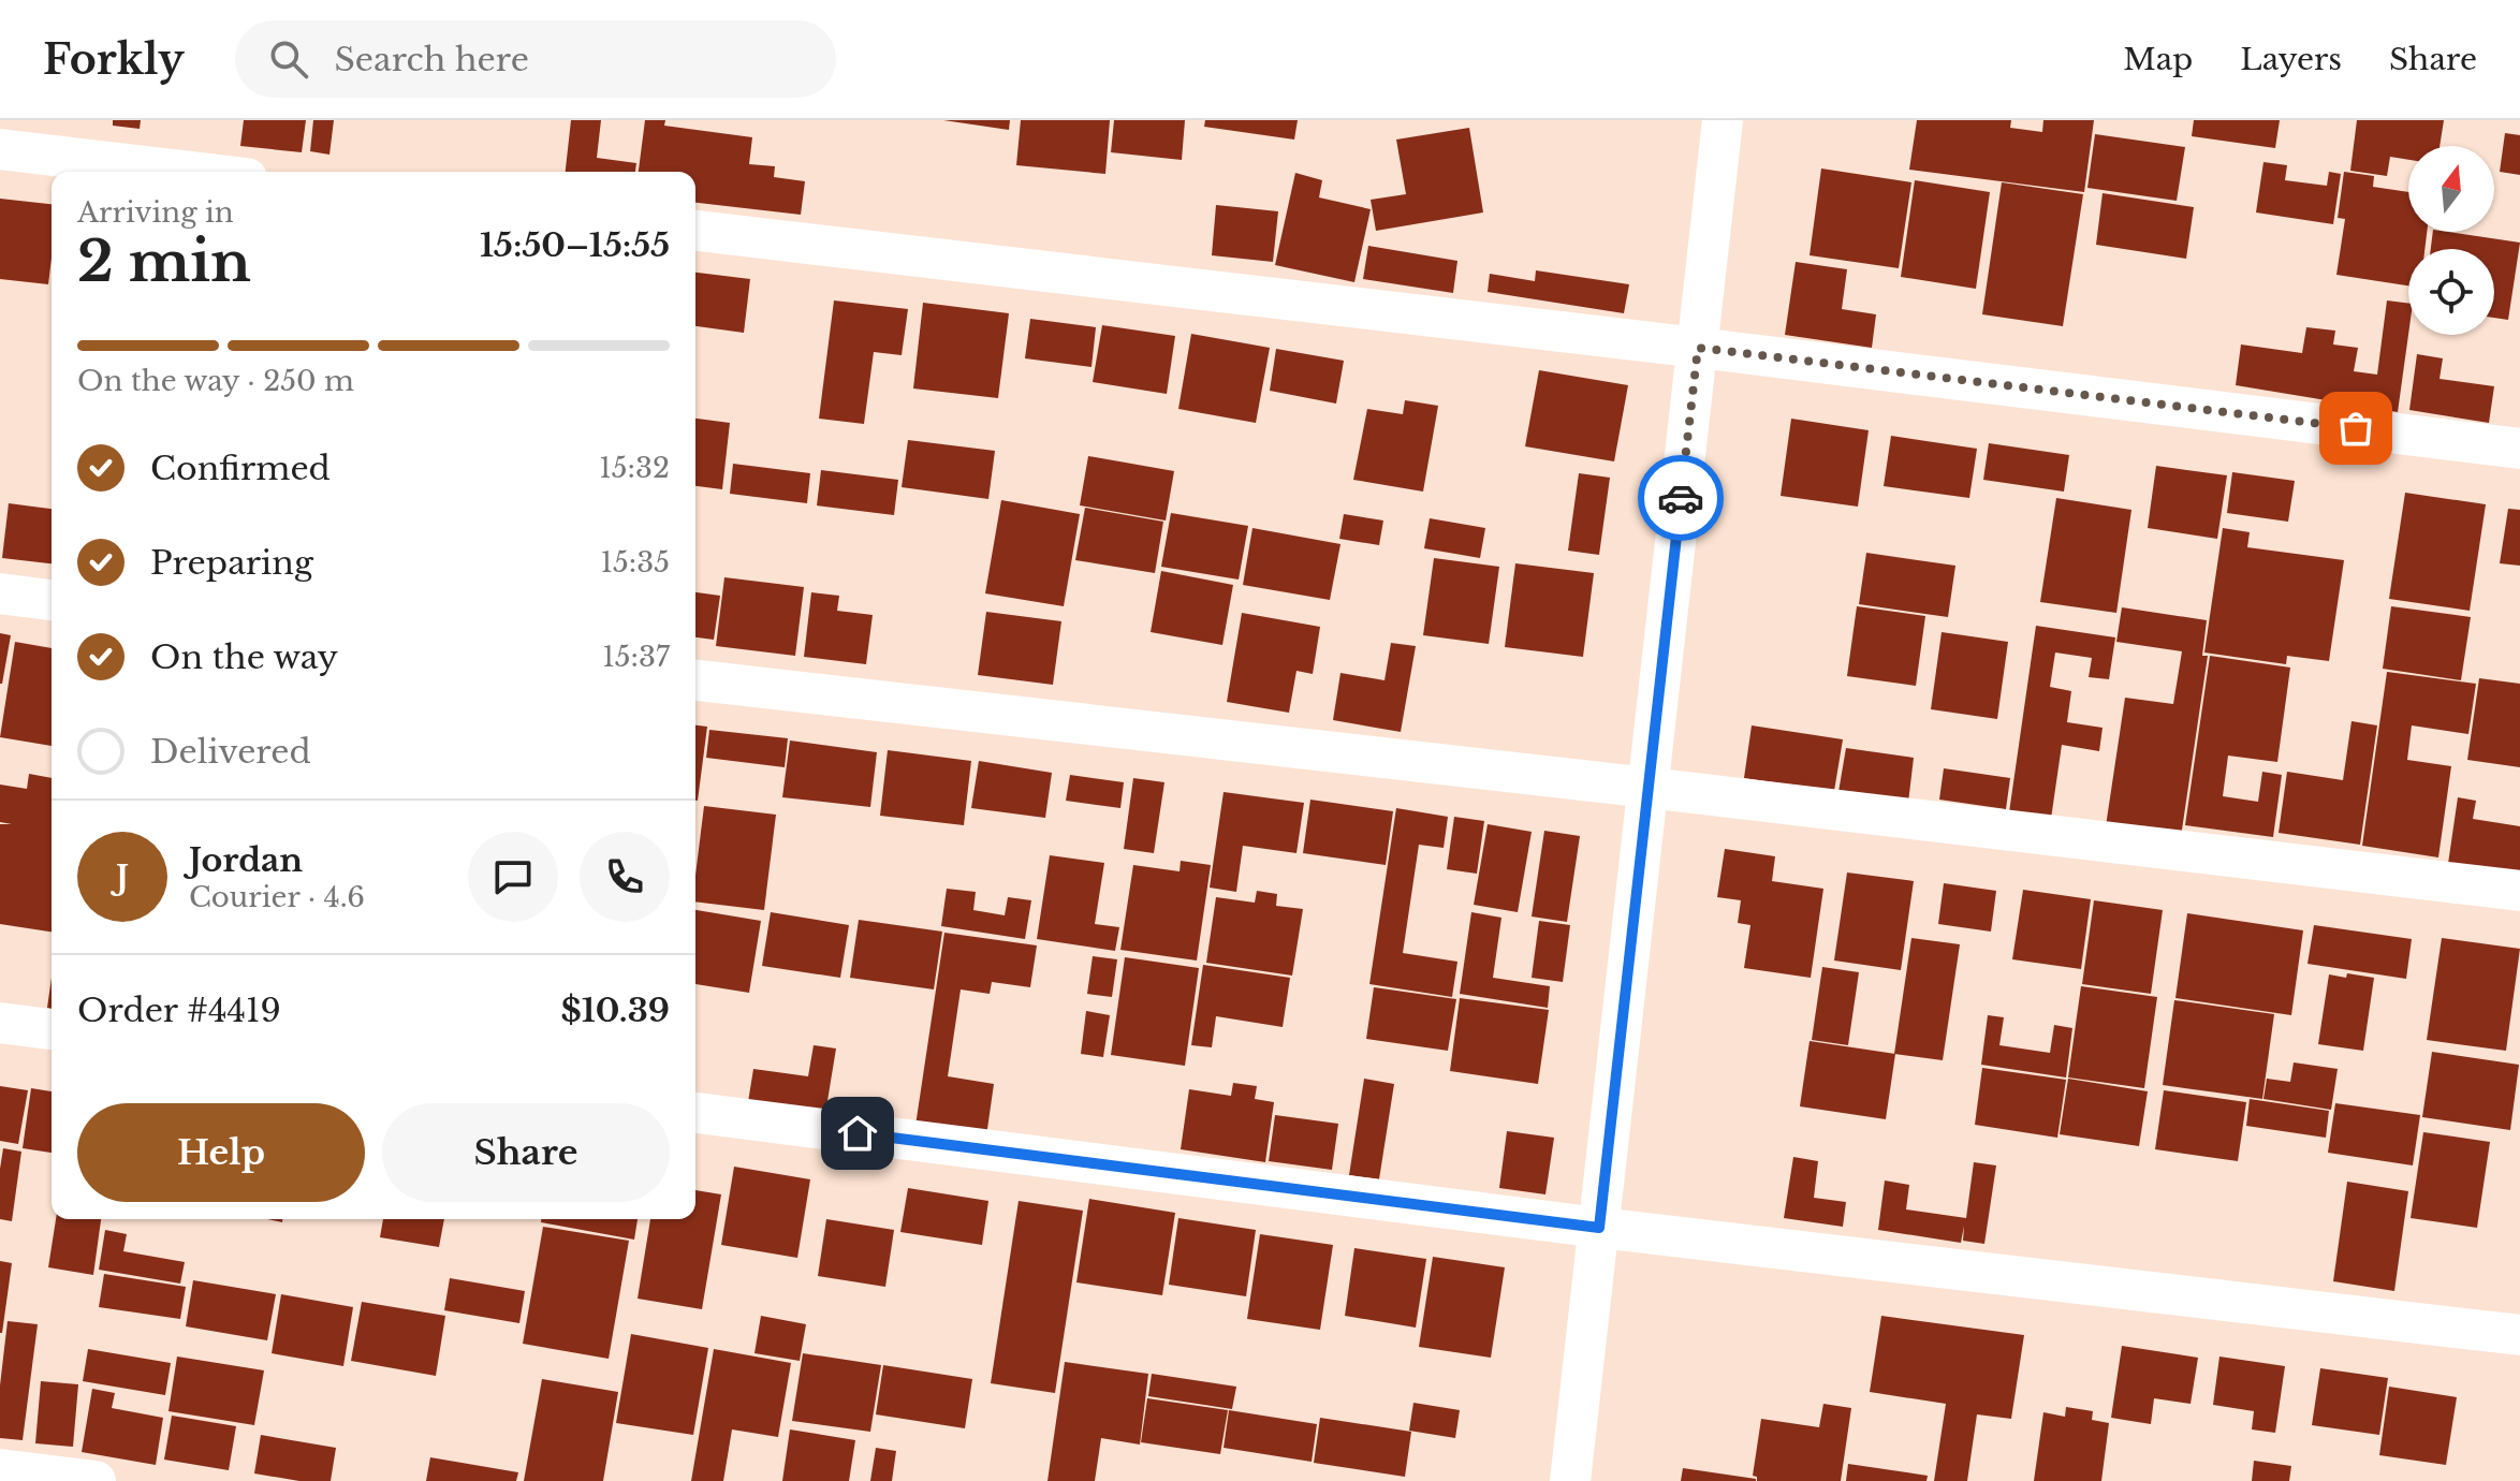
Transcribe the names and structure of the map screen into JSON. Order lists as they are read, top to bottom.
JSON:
{
  "north": "top",
  "page": {
    "header": "Forkly",
    "search": "Search here",
    "nav": ["Map", "Layers", "Share"],
    "heading": ["2 min", "Arriving in", "15:50–15:55"],
    "panel": [
      "Jordan",
      "Courier · 4.6",
      "Order #4419",
      "$10.39"
    ],
    "bar": "On the way · 250 m",
    "list": [
      ["Confirmed", "15:32"],
      ["Preparing", "15:35"],
      ["On the way", "15:37"],
      "Delivered"
    ],
    "round": "J",
    "buttons": ["Help", "Share"]
  }
}
